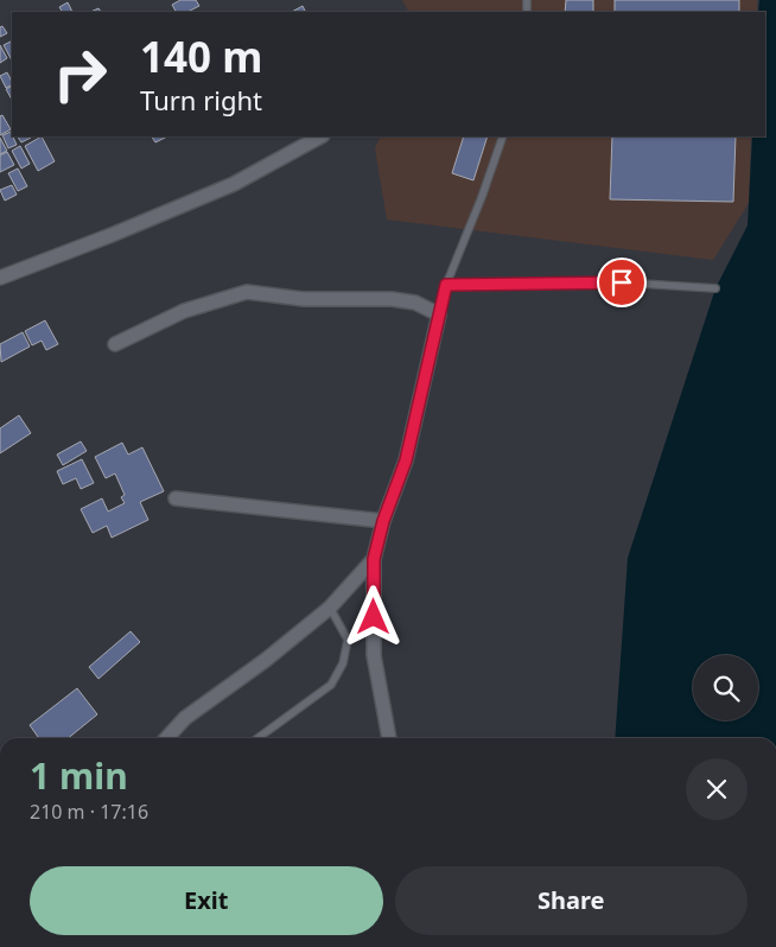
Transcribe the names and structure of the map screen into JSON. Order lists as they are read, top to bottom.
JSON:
{
  "page": {
    "turn": ["140 m", "Turn right"],
    "heading": ["1 min", "210 m · 17:16"],
    "buttons": ["Exit", "Share"]
  }
}
